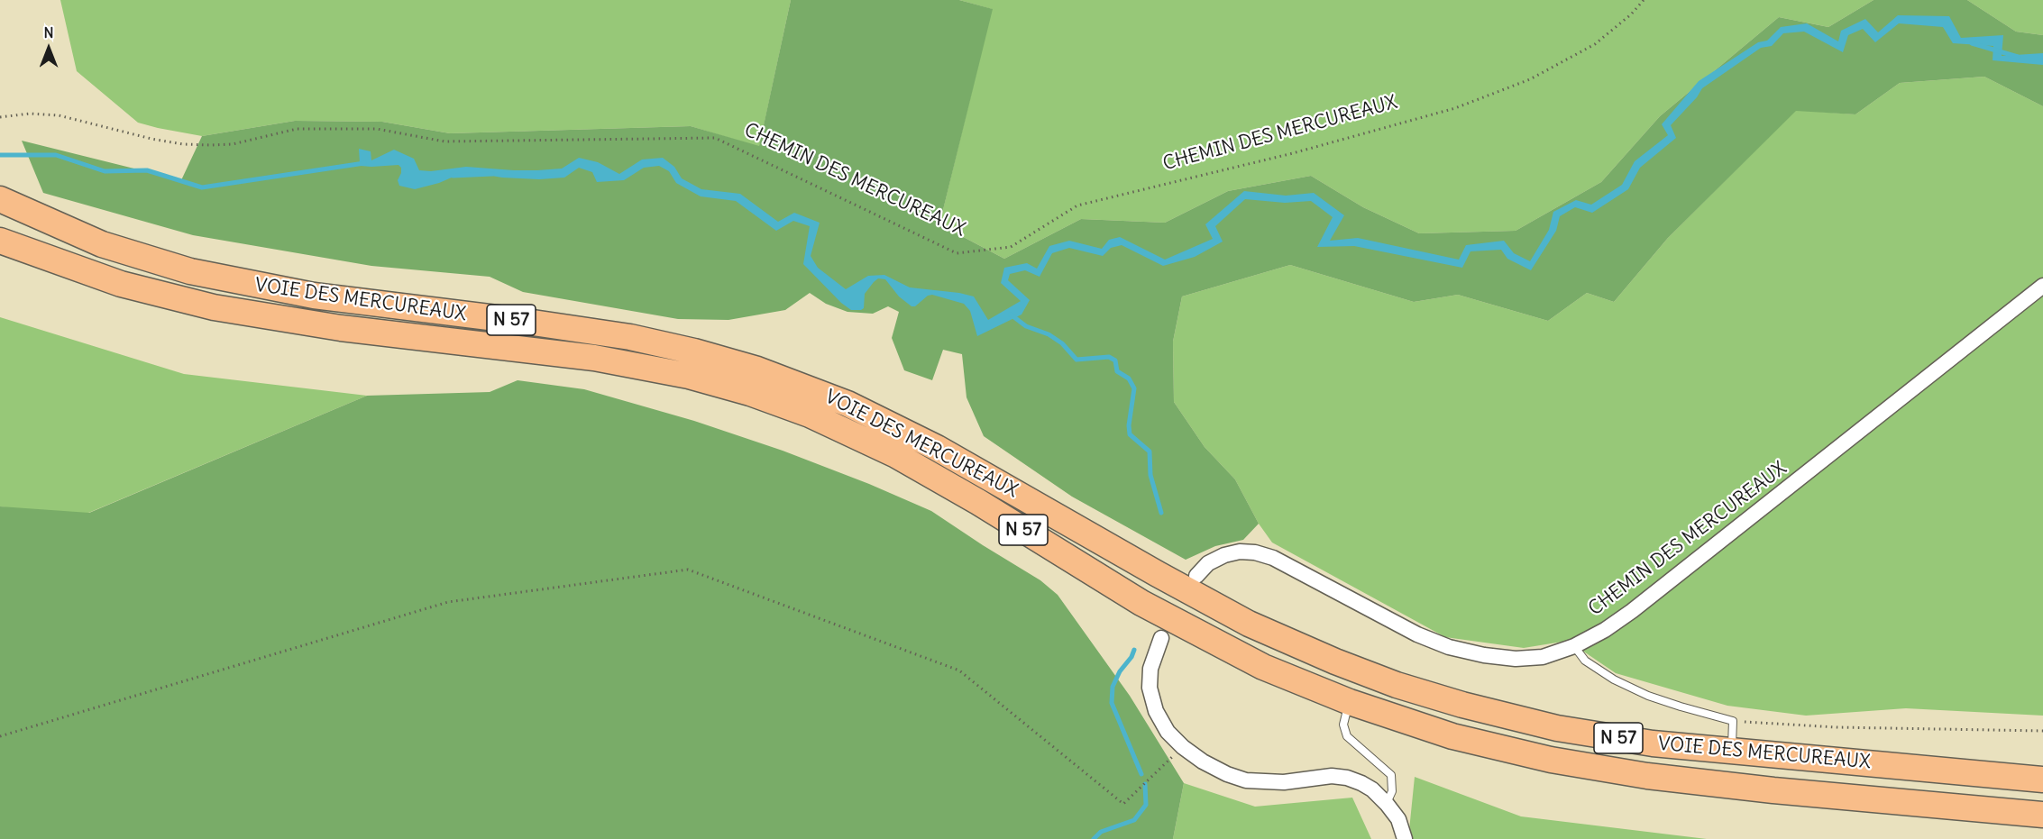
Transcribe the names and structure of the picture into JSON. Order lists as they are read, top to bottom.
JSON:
{
  "streets": {
    "highway": ["VOIE DES MERCUREAUX", "N 57"],
    "street": ["CHEMIN DES MERCUREAUX"]
  },
  "north": "top"
}
